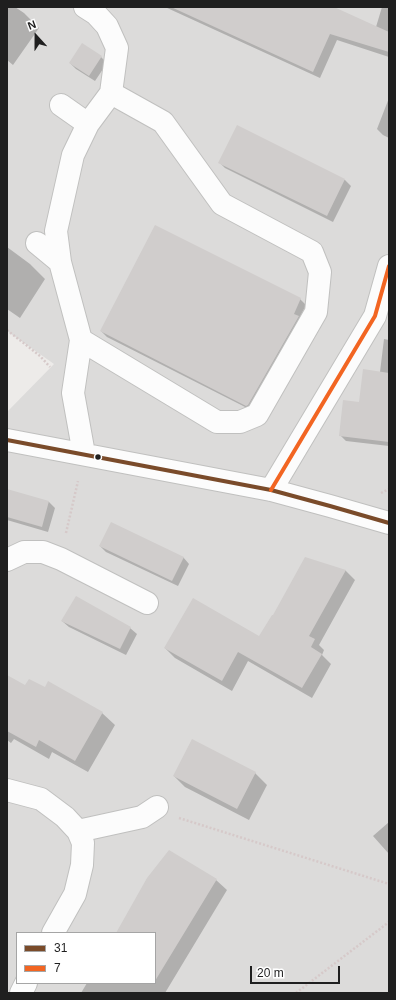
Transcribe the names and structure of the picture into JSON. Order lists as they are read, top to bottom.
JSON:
{
  "lines": ["transit line 7", "transit line 31"],
  "legend": ["31", "7"],
  "scale_bar": "20 m",
  "north": "top"
}
